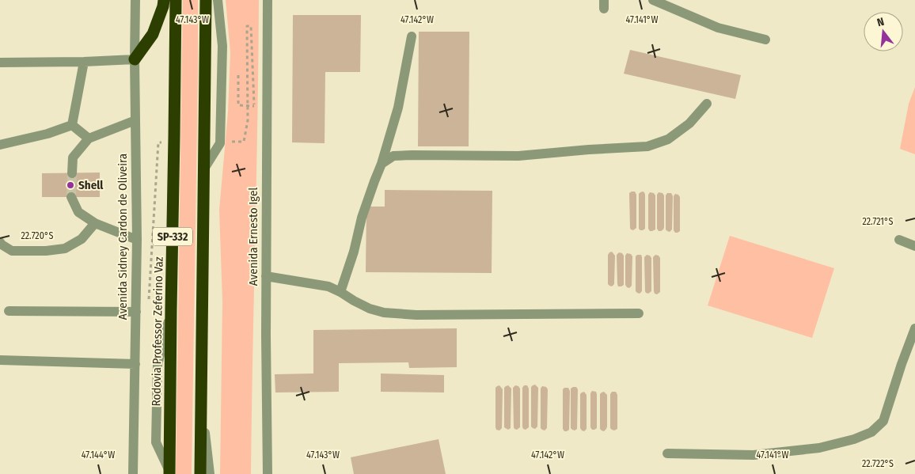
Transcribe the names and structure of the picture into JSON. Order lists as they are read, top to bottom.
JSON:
{
  "streets": {
    "highway": ["SP-332", "Rodovia Professor Zeferino Vaz"],
    "street": ["Avenida Sidney Cardon de Oliveira", "Avenida Ernesto Igel"]
  },
  "places": ["Shell"],
  "north": "top",
  "coordinates": [
    "47.143°W",
    "47.142°W",
    "47.141°W",
    "22.721°S",
    "22.720°S",
    "47.144°W",
    "22.722°S"
  ]
}
